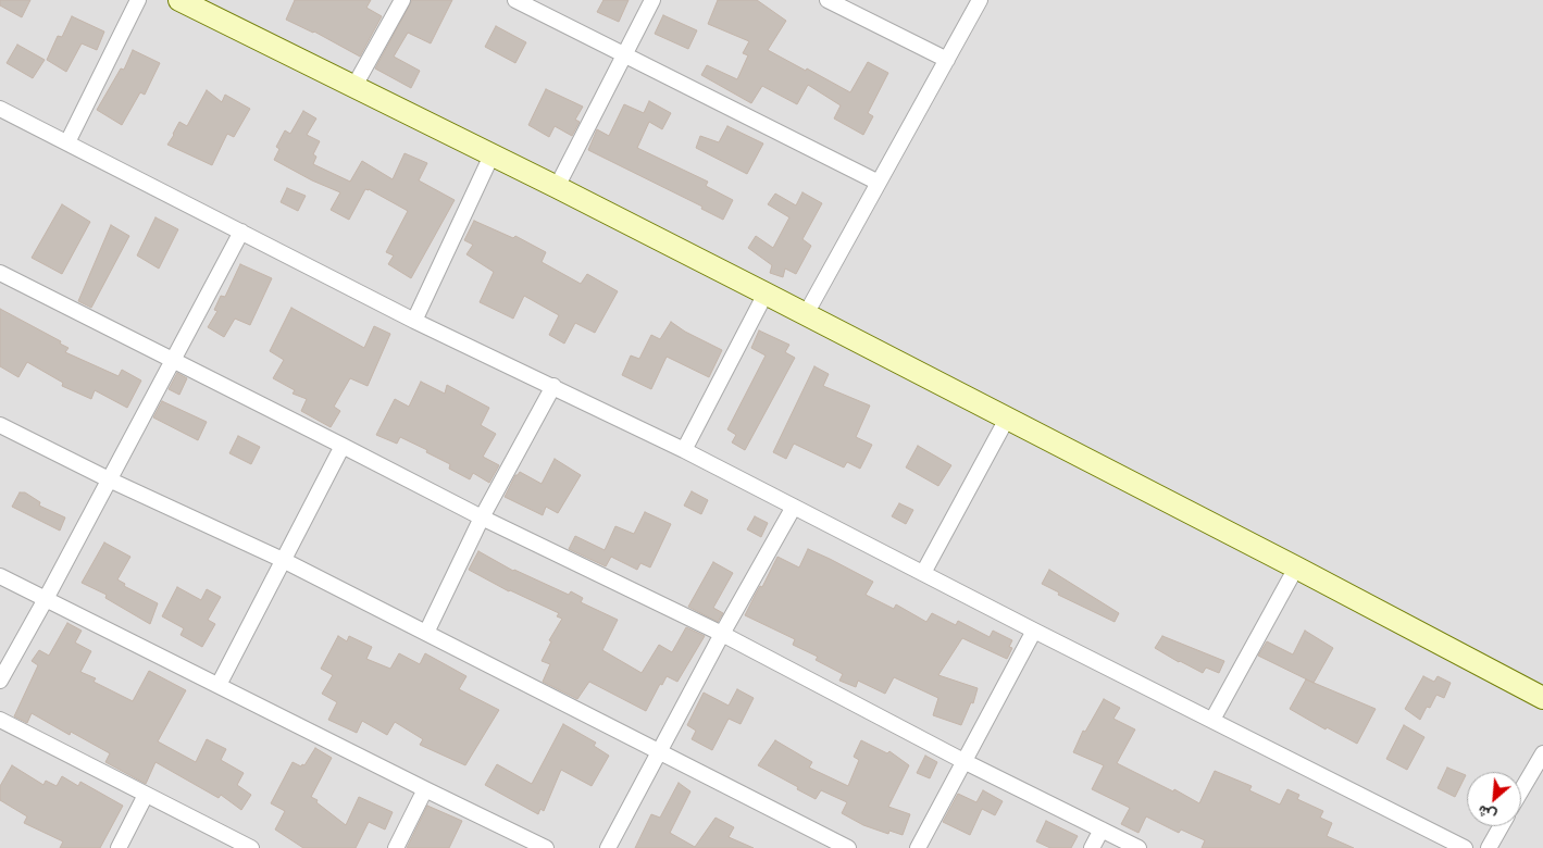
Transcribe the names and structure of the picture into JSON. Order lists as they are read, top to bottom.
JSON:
{
  "north": "bottom left"
}
